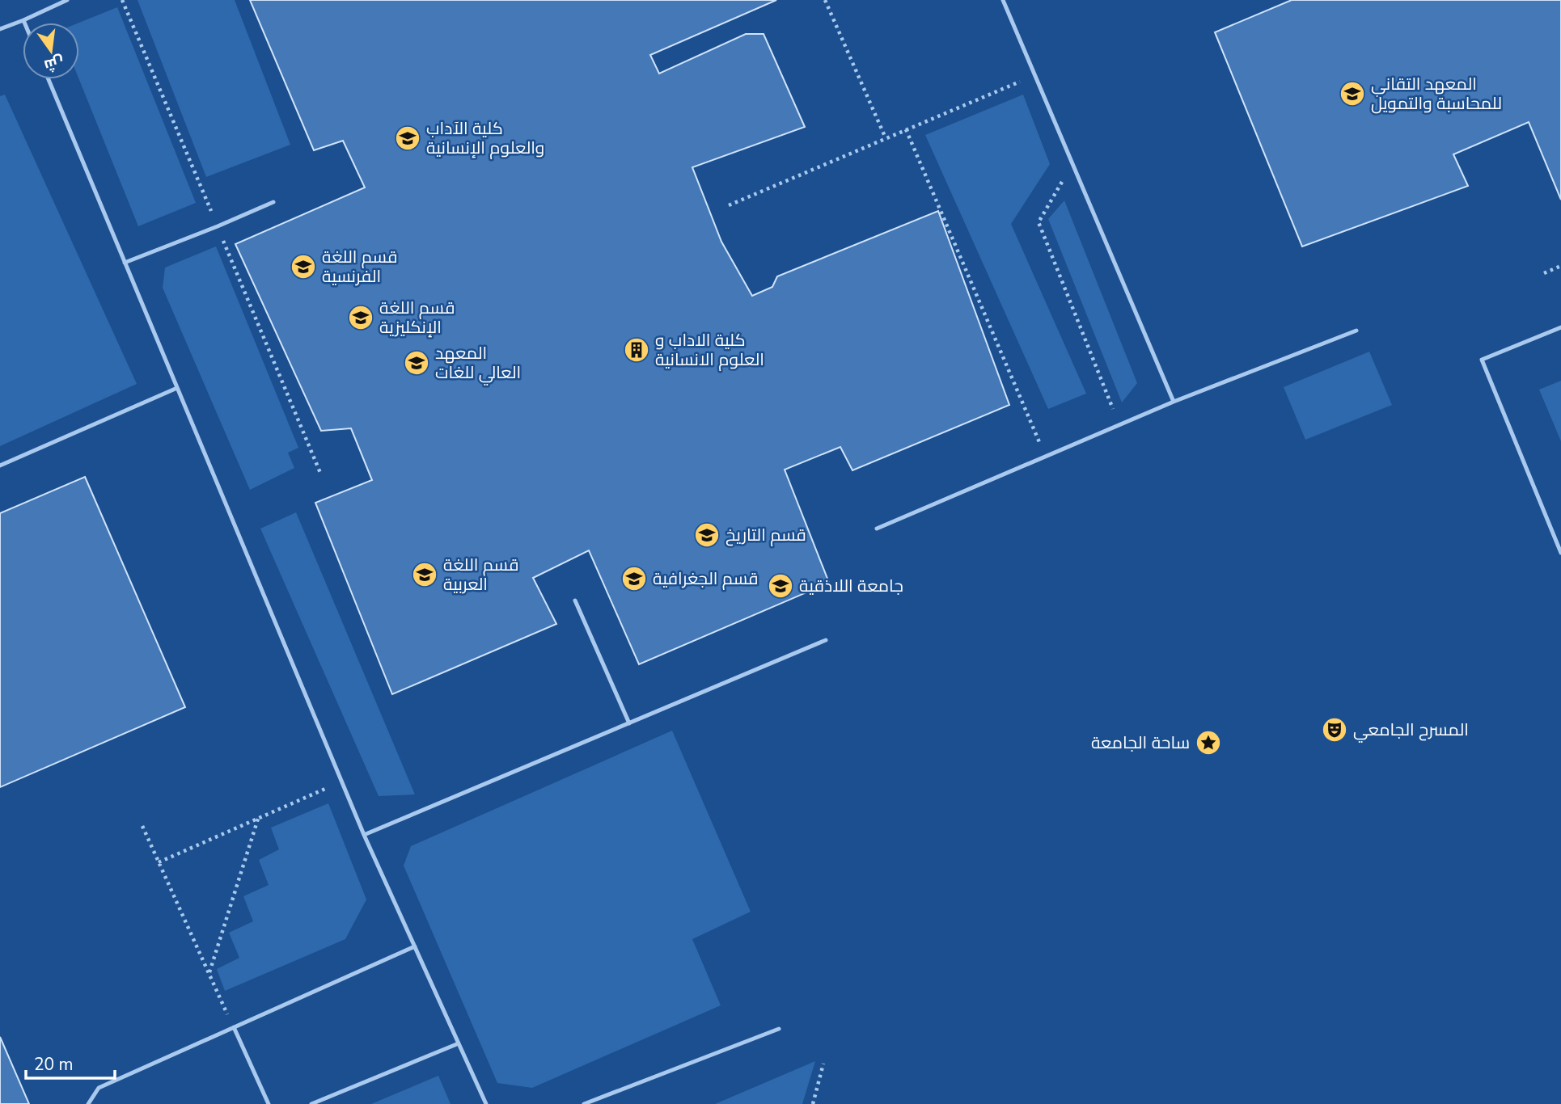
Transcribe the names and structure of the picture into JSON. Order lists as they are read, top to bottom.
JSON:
{
  "places": {
    "school or university": [
      "المعهد التقاني للمحاسبة والتمويل",
      "كلية الآداب والعلوم الإنسانية",
      "قسم اللغة الفرنسية",
      "قسم اللغة الإنكليزية",
      "المعهد العالي للغات",
      "قسم التاريخ",
      "قسم اللغة العربية",
      "قسم الجغرافية",
      "جامعة اللاذقية"
    ],
    "building": ["كلية الاداب و العلوم الانسانية"],
    "theatre": ["المسرح الجامعي"],
    "place": ["ساحة الجامعة"]
  },
  "scale_bar": "20 m",
  "north": "bottom"
}
